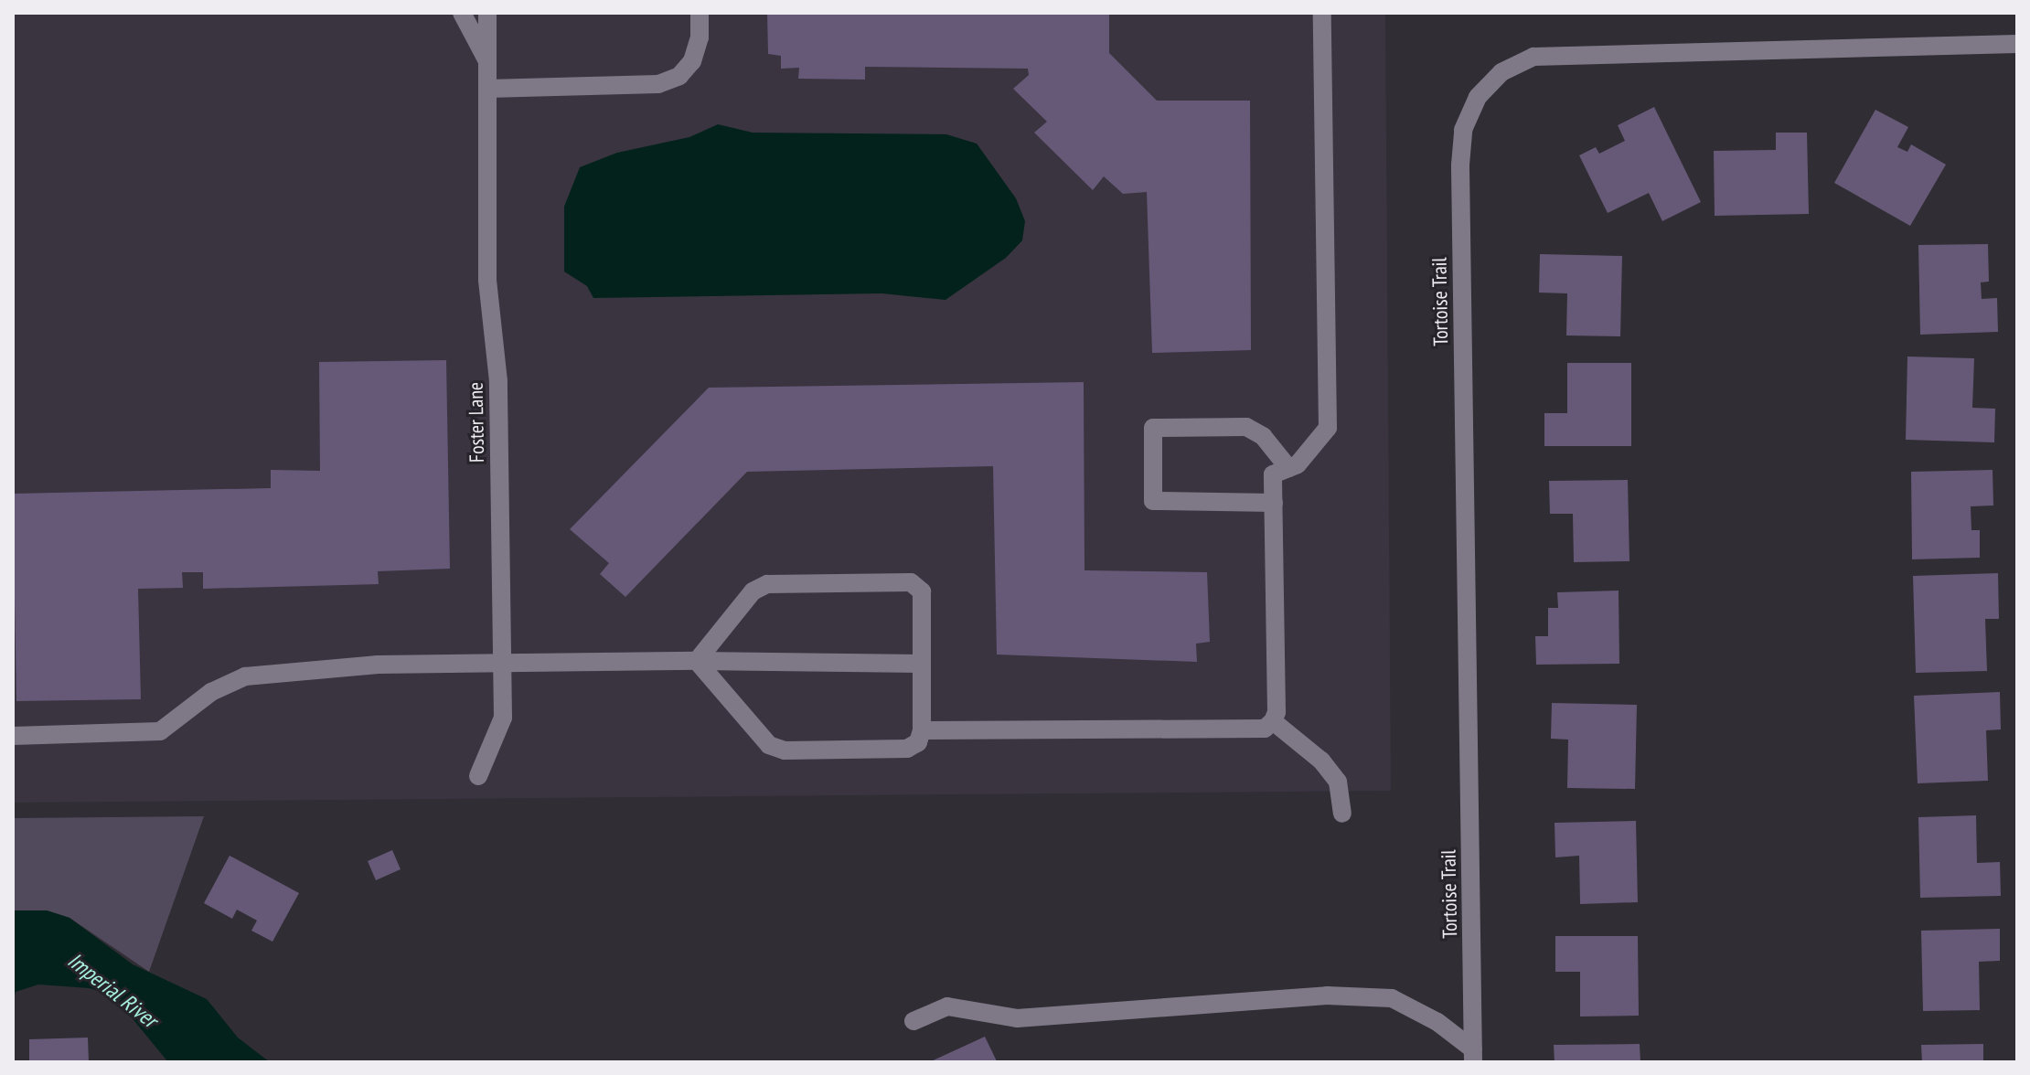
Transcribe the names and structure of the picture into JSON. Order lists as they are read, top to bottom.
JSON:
{
  "streets": {
    "street": ["Tortoise Trail", "Foster Lane"]
  },
  "water": ["Imperial River"]
}
